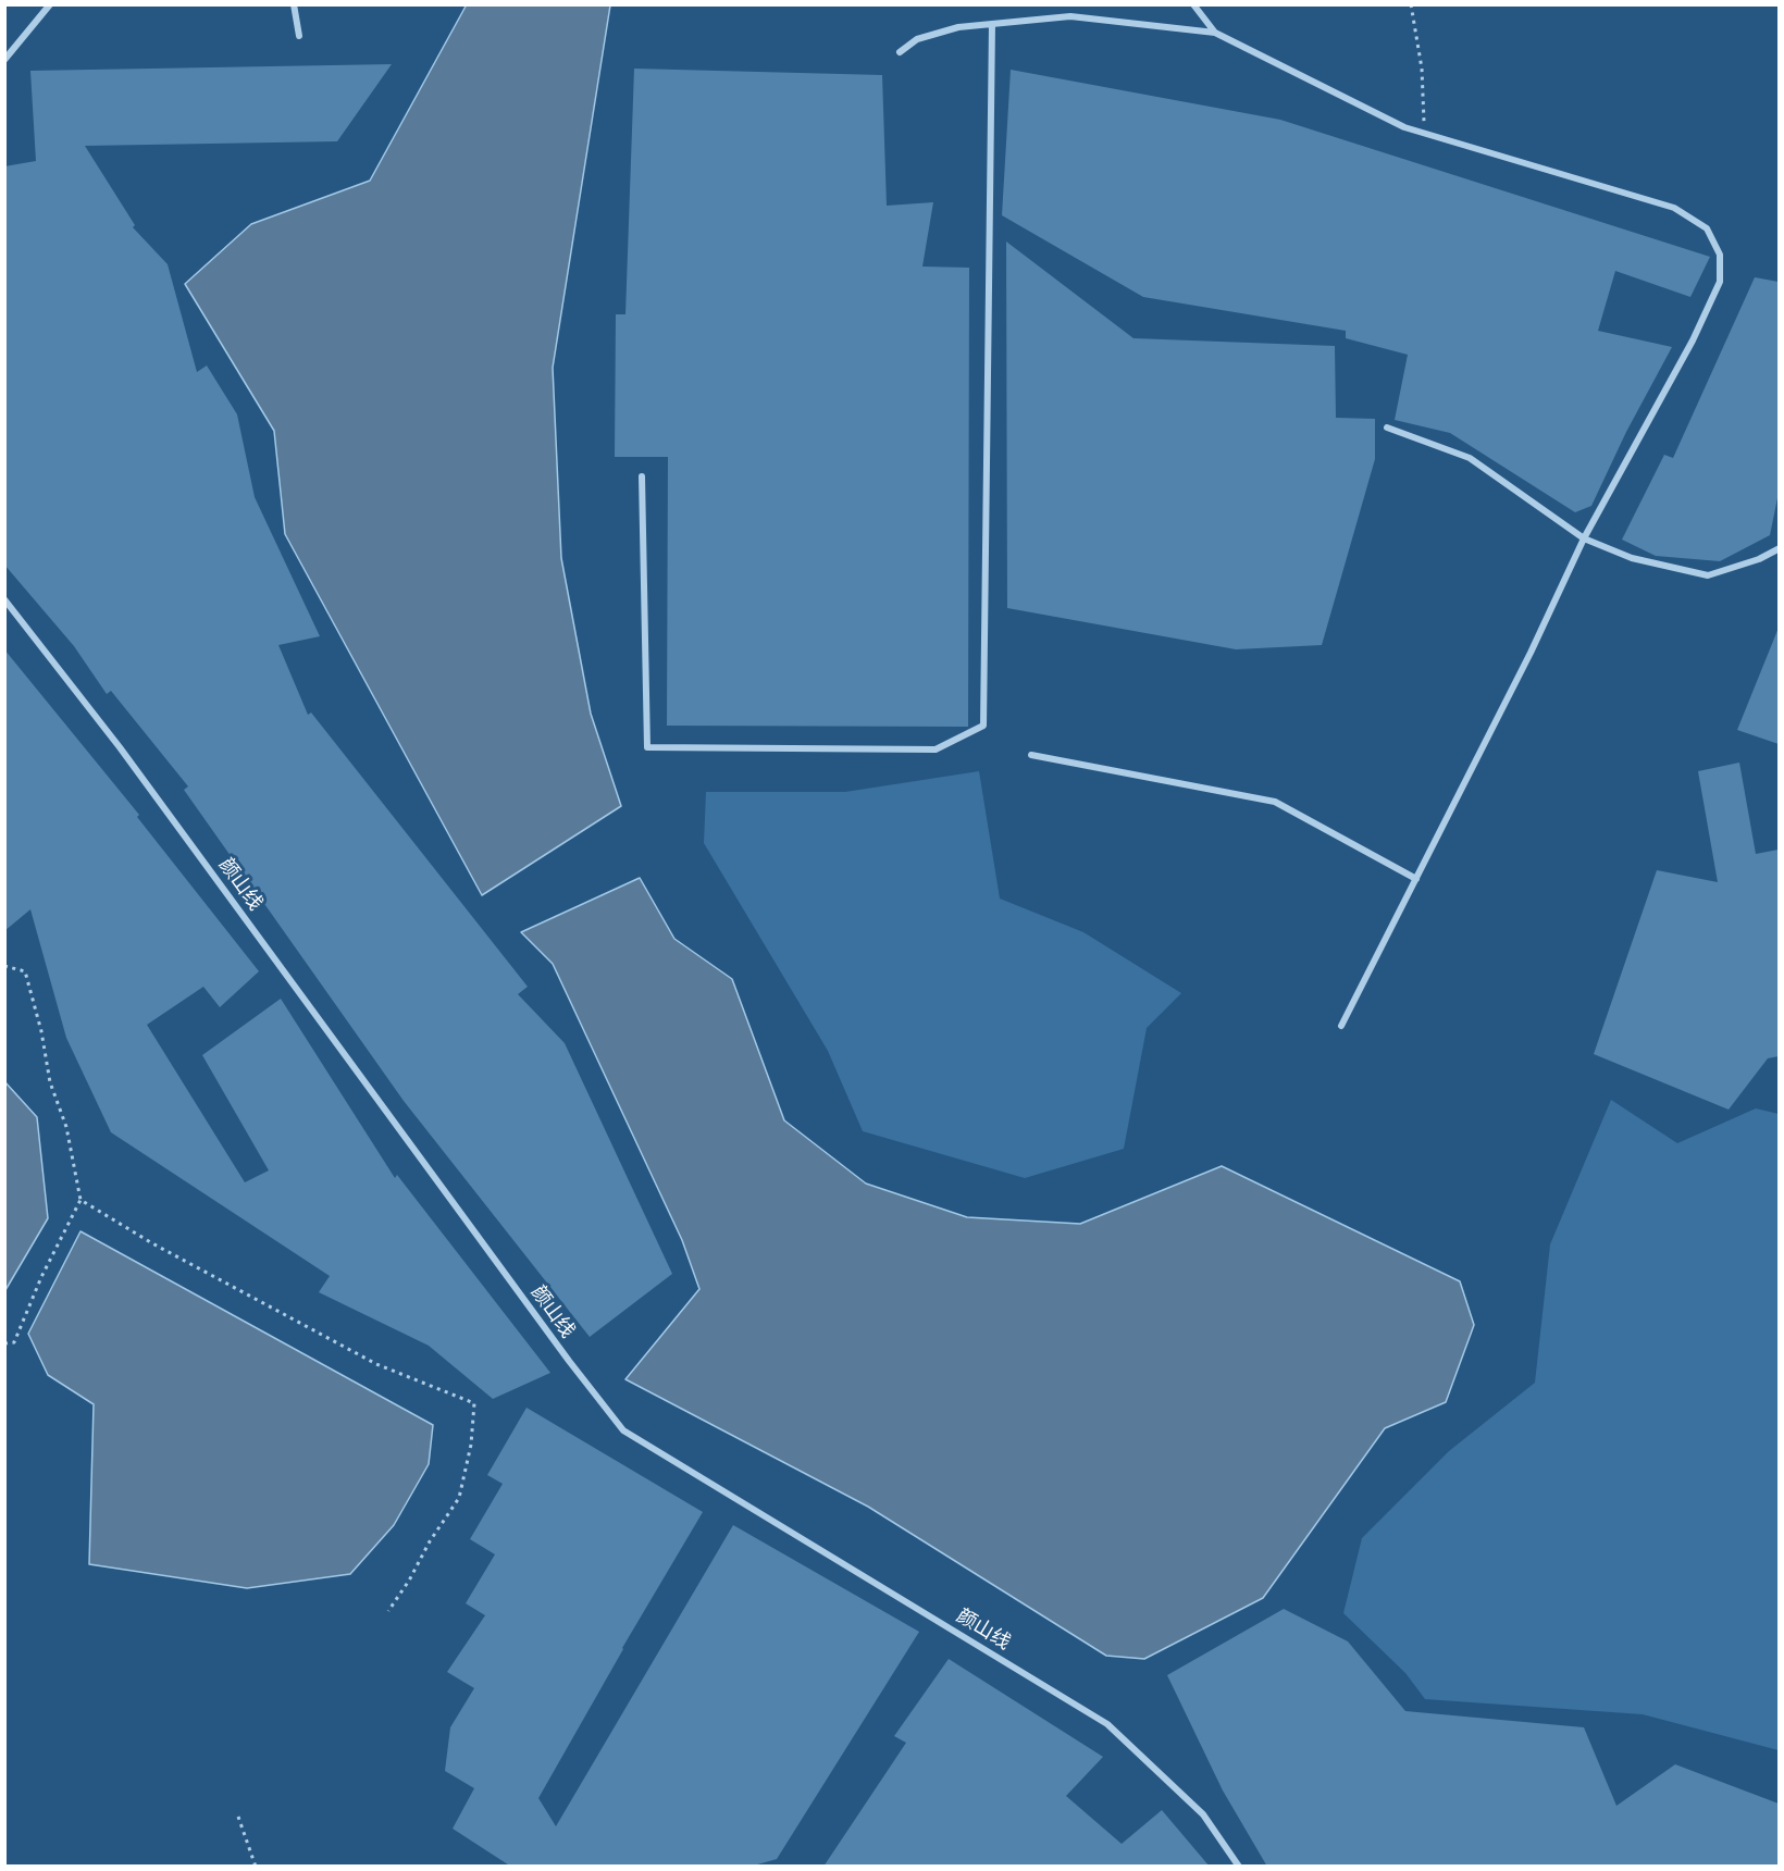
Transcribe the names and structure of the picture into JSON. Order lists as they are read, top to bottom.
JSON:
{
  "streets": {
    "street": ["颜山线"]
  }
}
